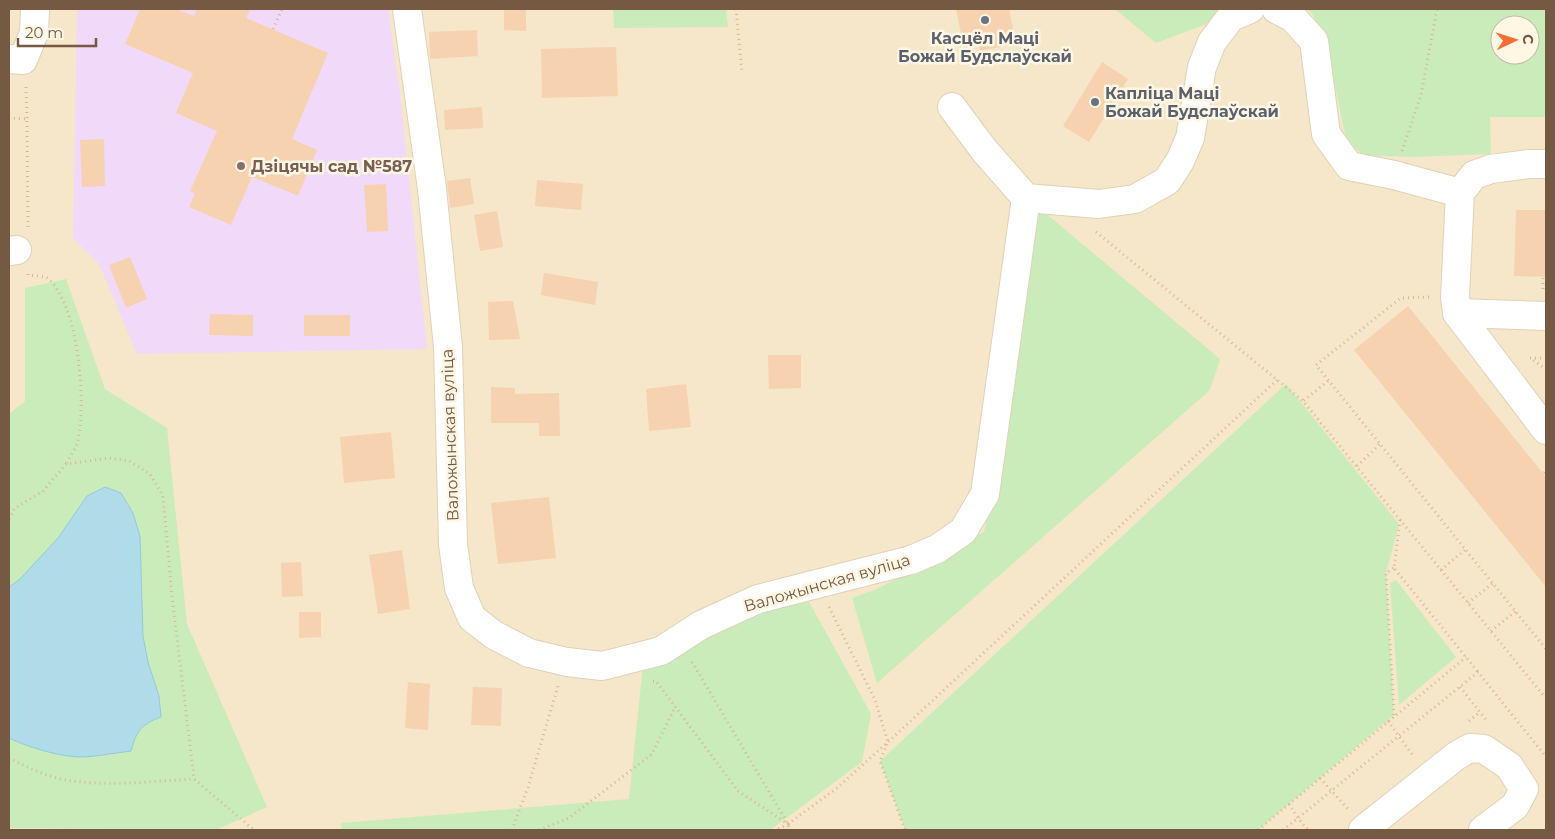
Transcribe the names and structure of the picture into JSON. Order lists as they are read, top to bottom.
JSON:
{
  "streets": {
    "street": ["Валожынская вуліца"]
  },
  "places": ["Касцёл Маці Божай Будслаўскай", "Капліца Маці Божай Будслаўскай", "Дзіцячы сад №587"],
  "scale_bar": "20 m",
  "north": "right"
}
